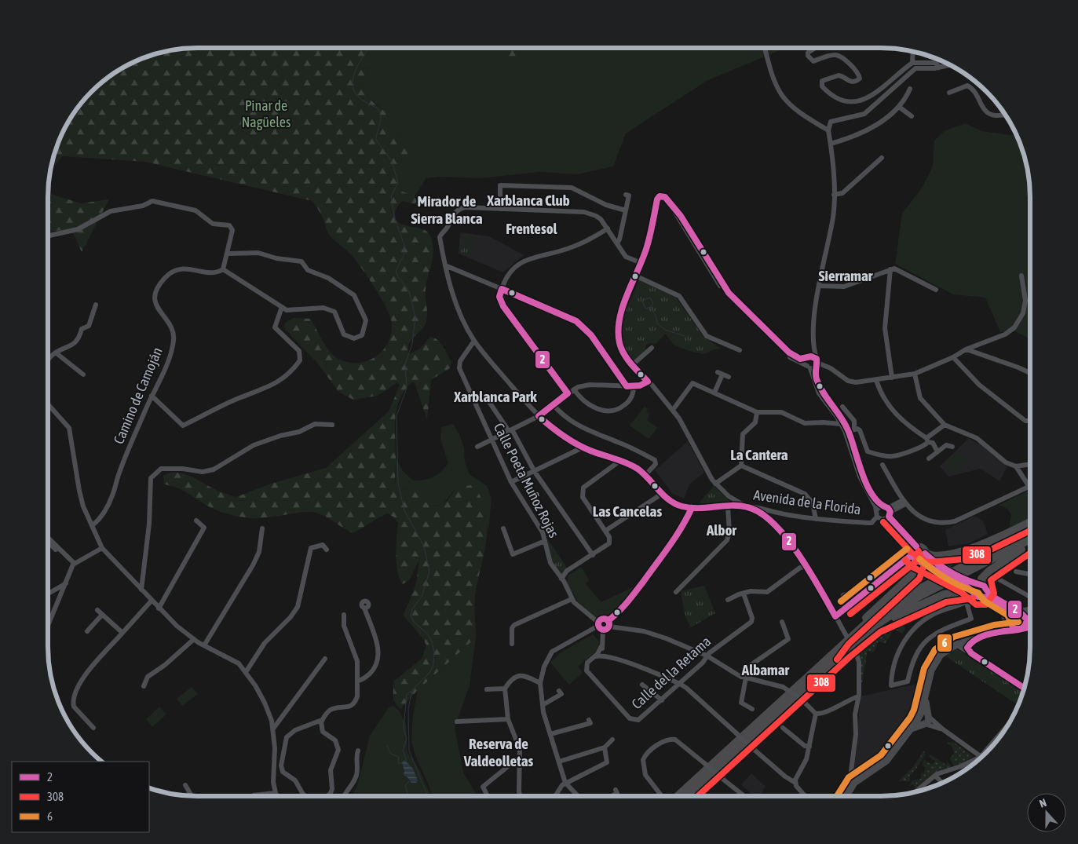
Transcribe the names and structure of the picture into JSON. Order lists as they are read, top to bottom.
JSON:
{
  "streets": {
    "street": [
      "Camino de Camoján",
      "Calle Poeta Muñoz Rojas",
      "Avenida de la Florida",
      "Calle del la Retama"
    ]
  },
  "crossings": [
    ["Calle Poeta Muñoz Rojas", "Avenida de la Florida"]
  ],
  "districts": [
    "Xarblanca Club",
    "Mirador de Sierra Blanca",
    "Frentesol",
    "Sierramar",
    "Xarblanca Park",
    "La Cantera",
    "Las Cancelas",
    "Albor",
    "Albamar",
    "Reserva de Valdeolletas"
  ],
  "parks": ["Pinar de Nagüeles"],
  "lines": ["transit line 2", "transit line 308", "transit line 6"],
  "legend": ["2", "308", "6"],
  "north": "top"
}
